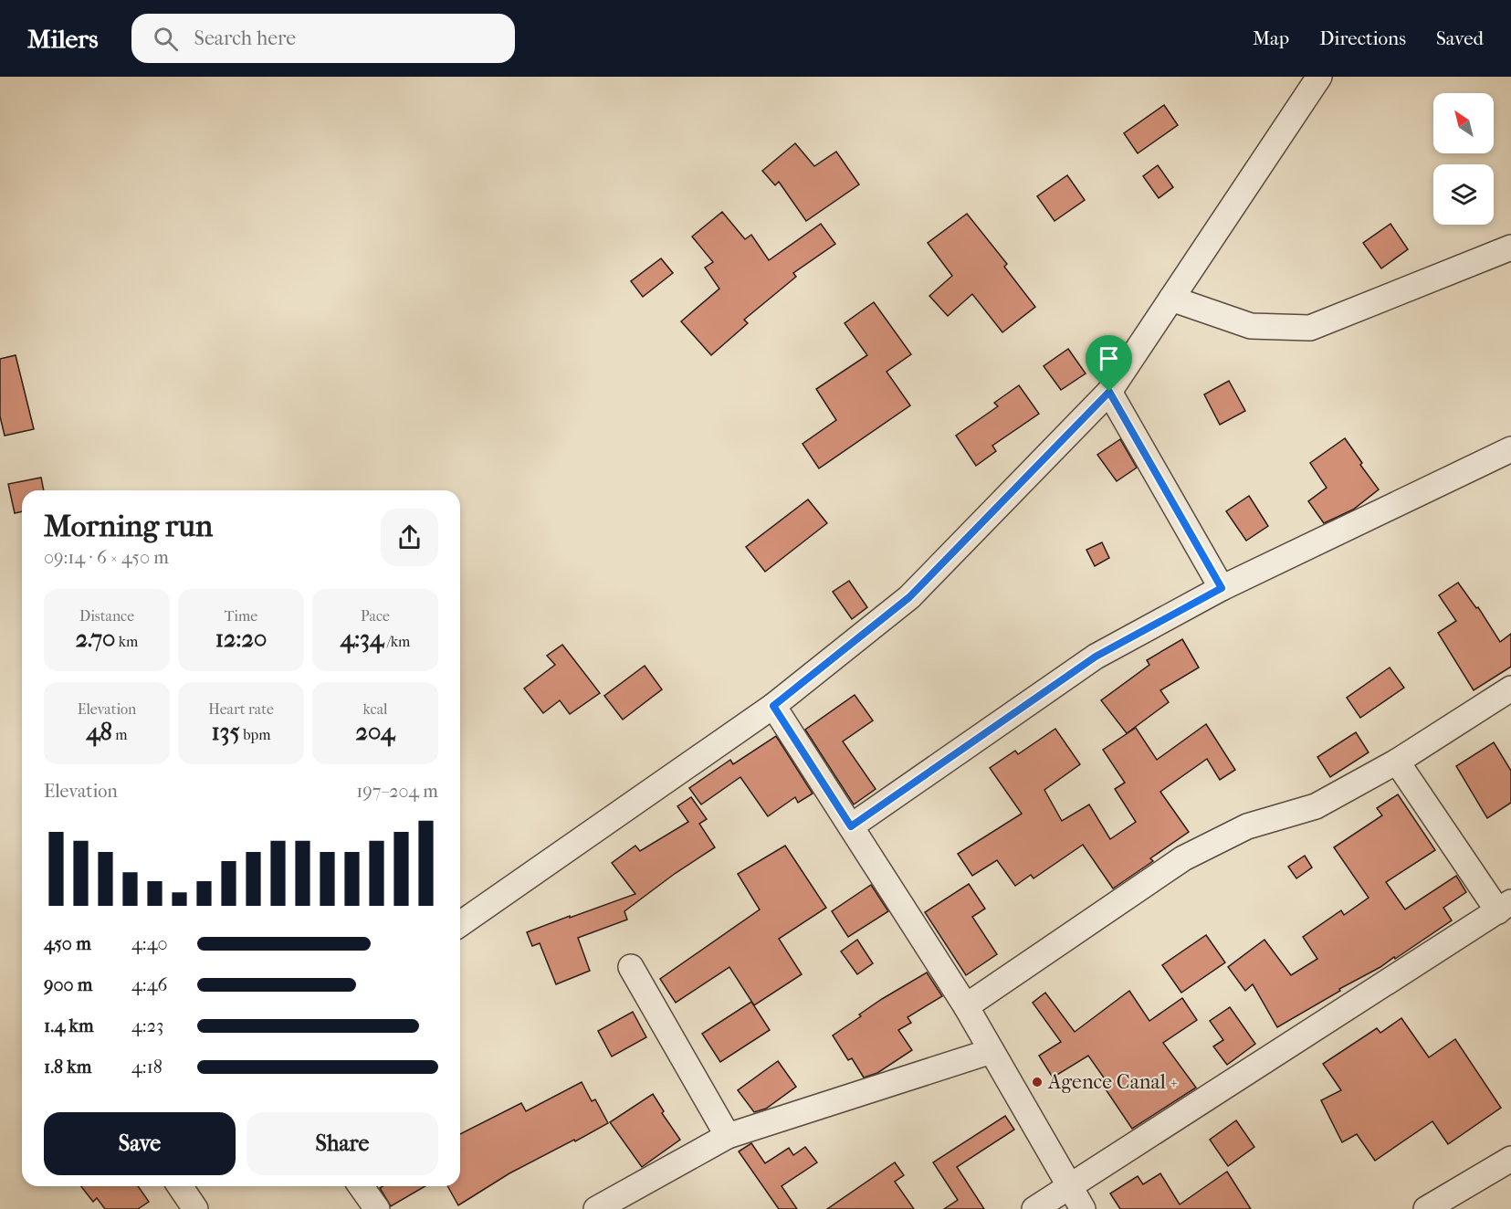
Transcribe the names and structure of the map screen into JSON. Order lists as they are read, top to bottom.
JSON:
{
  "places": ["Agence Canal +"],
  "north": "top left",
  "page": {
    "header": "Milers",
    "search": "Search here",
    "nav": ["Map", "Directions", "Saved"],
    "heading": ["Morning run", "09:14 · 6 × 450 m"],
    "stats": [
      ["Distance", "2.70 km"],
      ["Time", "12:20"],
      ["Pace", "4:34 /km"],
      ["Elevation", "48 m"],
      ["Heart rate", "135 bpm"],
      ["kcal", "204"]
    ],
    "chart": ["Elevation", "197–204 m"],
    "list": [
      {
        "name": "450 m",
        "note": "4:40"
      },
      {
        "name": "900 m",
        "note": "4:46"
      },
      {
        "name": "1.4 km",
        "note": "4:23"
      },
      {
        "name": "1.8 km",
        "note": "4:18"
      }
    ],
    "buttons": ["Save", "Share"]
  }
}
